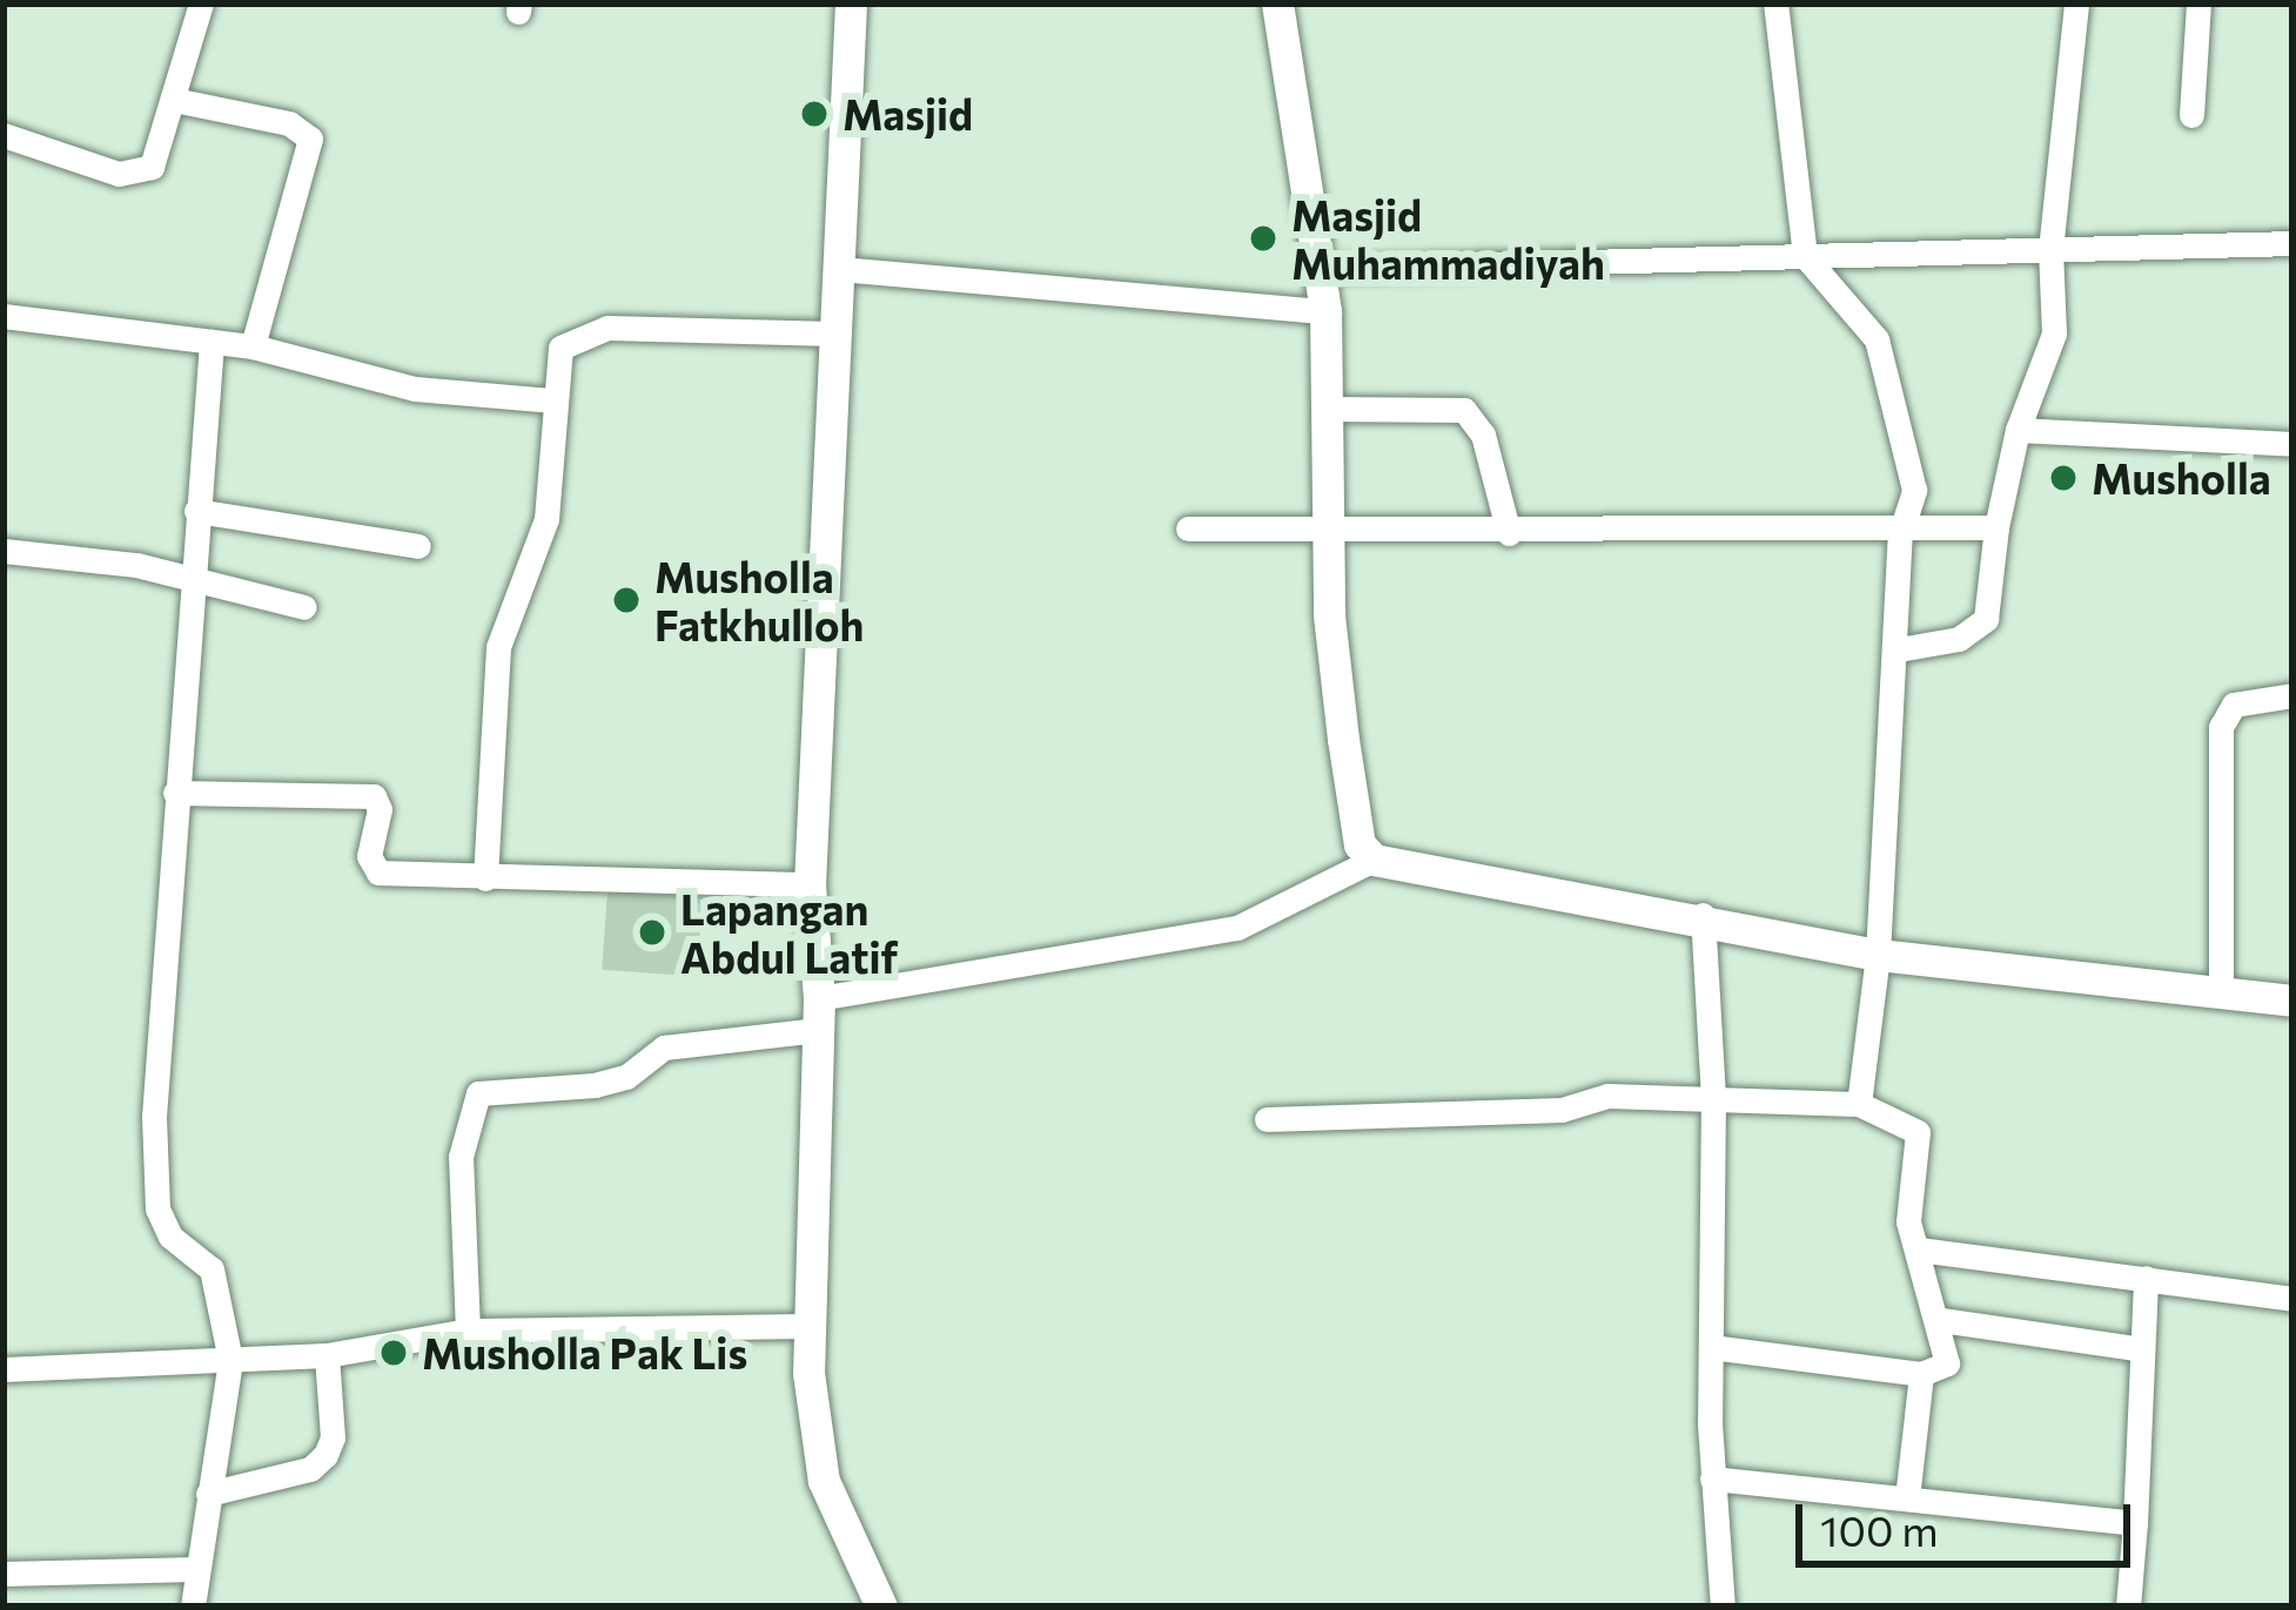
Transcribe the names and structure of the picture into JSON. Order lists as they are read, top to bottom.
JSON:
{
  "places": [
    "Masjid",
    "Masjid Muhammadiyah",
    "Musholla",
    "Musholla Fatkhulloh",
    "Lapangan Abdul Latif",
    "Musholla Pak Lis"
  ],
  "scale_bar": "100 m"
}
